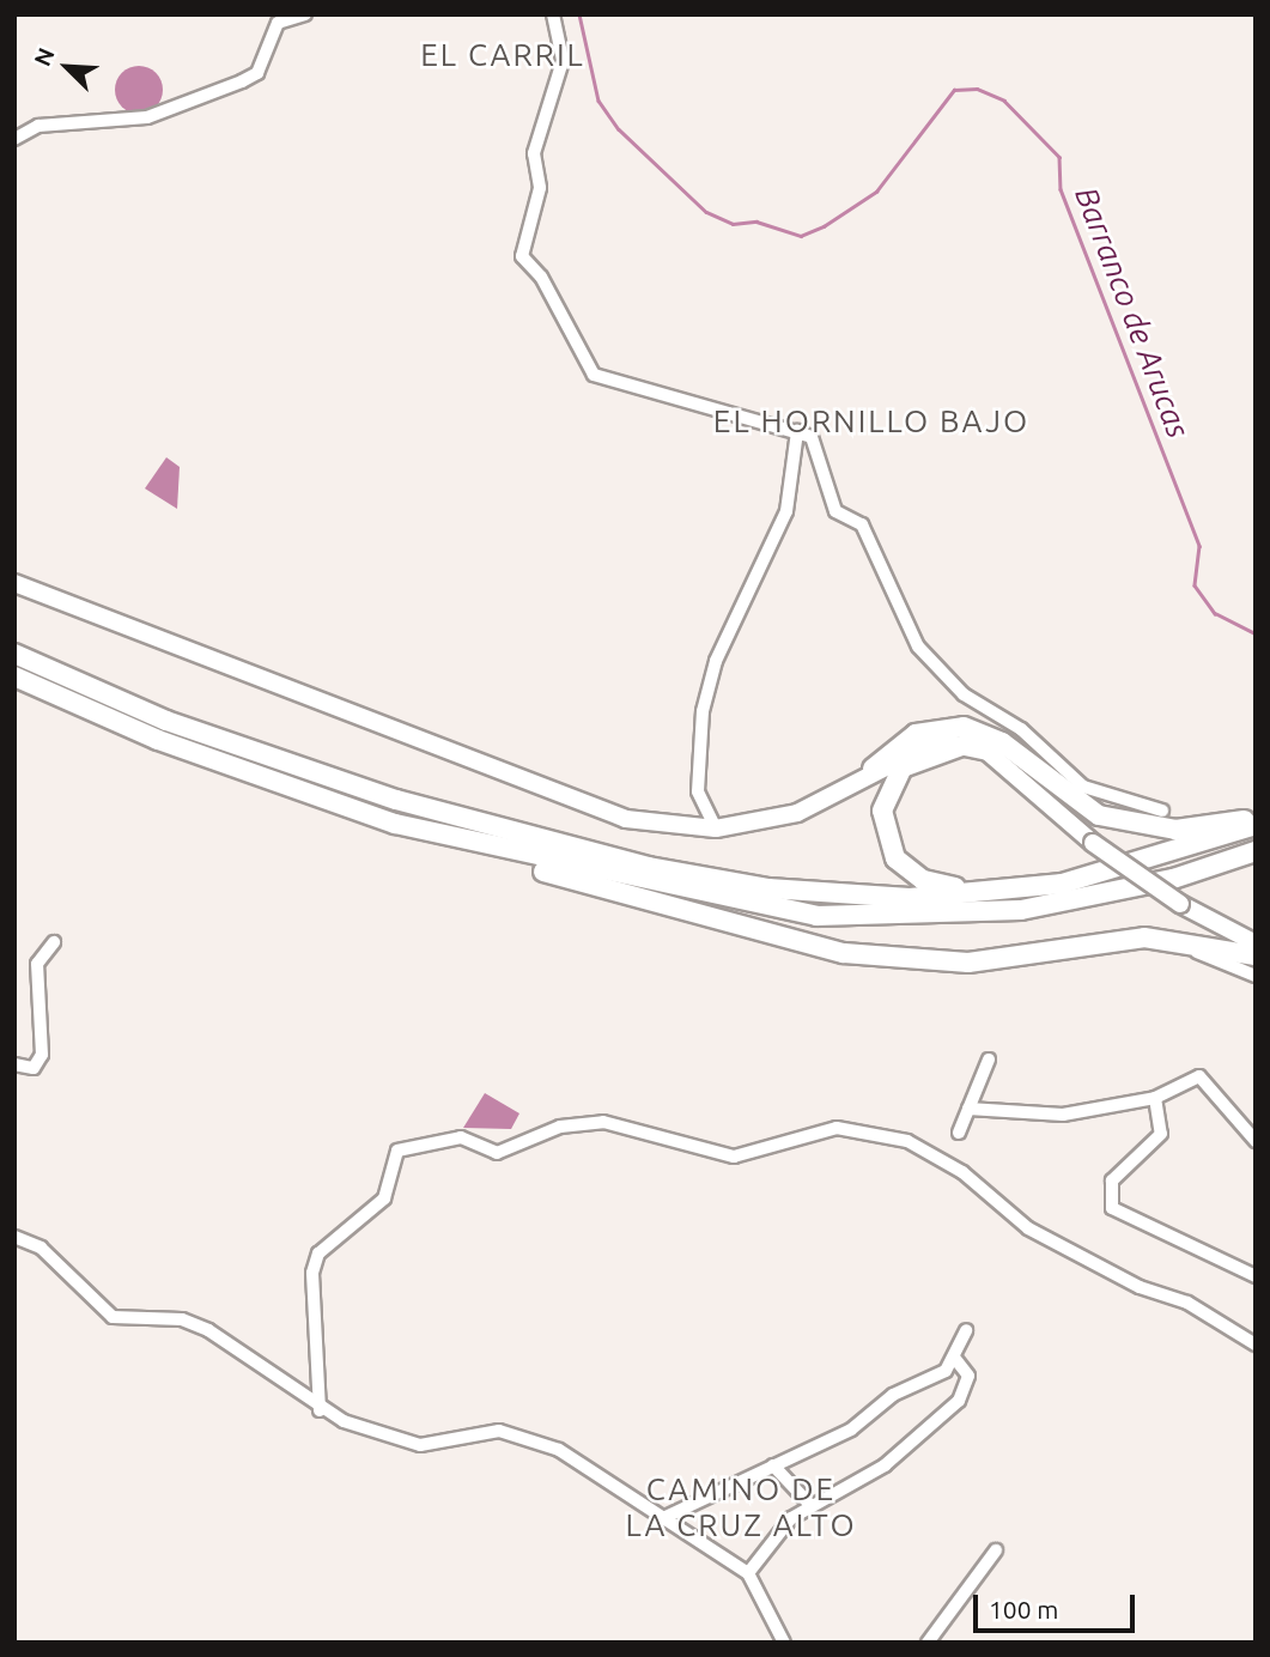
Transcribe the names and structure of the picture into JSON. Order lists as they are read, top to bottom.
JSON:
{
  "districts": ["EL CARRIL", "EL HORNILLO BAJO", "CAMINO DE LA CRUZ ALTO"],
  "water": ["Barranco de Arucas"],
  "scale_bar": "100 m",
  "north": "top left"
}
